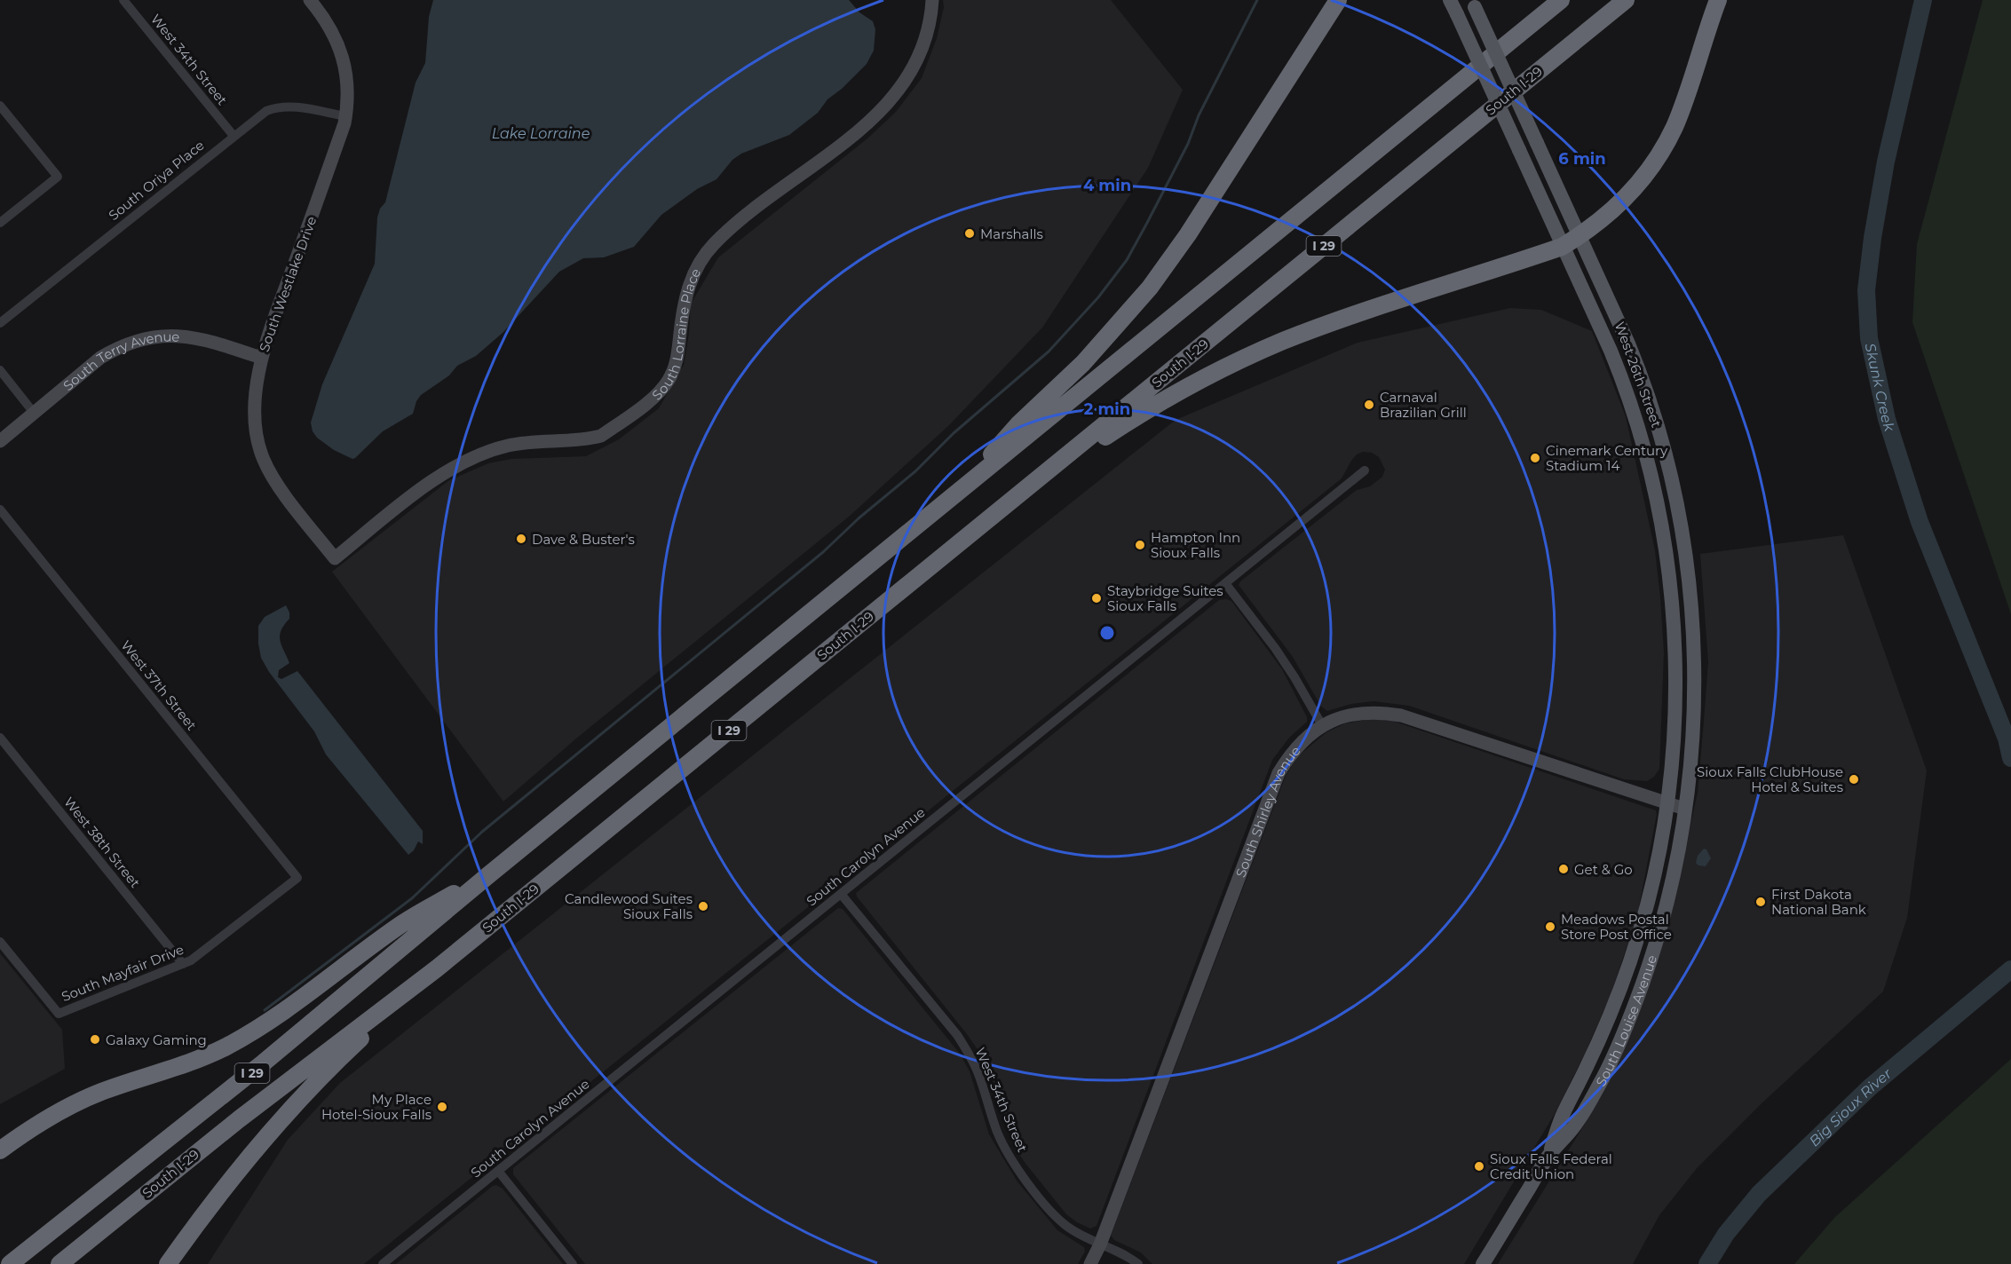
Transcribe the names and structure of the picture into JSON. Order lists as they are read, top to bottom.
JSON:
{
  "streets": {
    "highway": ["South I-29", "I 29"],
    "main road": ["West 26th Street", "South Louise Avenue"],
    "street": [
      "West 34th Street",
      "South Oriya Place",
      "South Westlake Drive",
      "South Lorraine Place",
      "South Terry Avenue",
      "West 37th Street",
      "South Shirley Avenue",
      "West 38th Street",
      "South Carolyn Avenue",
      "South Mayfair Drive"
    ]
  },
  "crossings": [
    ["West 34th Street", "South Oriya Place"],
    ["West 34th Street", "South Shirley Avenue"],
    ["West 34th Street", "South Carolyn Avenue"],
    ["South Oriya Place", "South Westlake Drive"],
    ["South Westlake Drive", "South Lorraine Place"],
    ["South Westlake Drive", "South Terry Avenue"],
    ["West 26th Street", "South Shirley Avenue"],
    ["West 26th Street", "South Louise Avenue"],
    ["West 37th Street", "South Mayfair Drive"],
    ["South Shirley Avenue", "South Louise Avenue"],
    ["West 38th Street", "South Mayfair Drive"]
  ],
  "water": ["Lake Lorraine", "Skunk Creek", "Big Sioux River"],
  "places": [
    "Marshalls",
    "Carnaval Brazilian Grill",
    "Cinemark Century Stadium 14",
    "Dave & Buster's",
    "Hampton Inn Sioux Falls",
    "Staybridge Suites Sioux Falls",
    "Sioux Falls ClubHouse Hotel & Suites",
    "Get & Go",
    "First Dakota National Bank",
    "Candlewood Suites Sioux Falls",
    "Meadows Postal Store Post Office",
    "Galaxy Gaming",
    "My Place Hotel-Sioux Falls",
    "Sioux Falls Federal Credit Union"
  ],
  "rings": ["6 min", "4 min", "2 min"]
}
